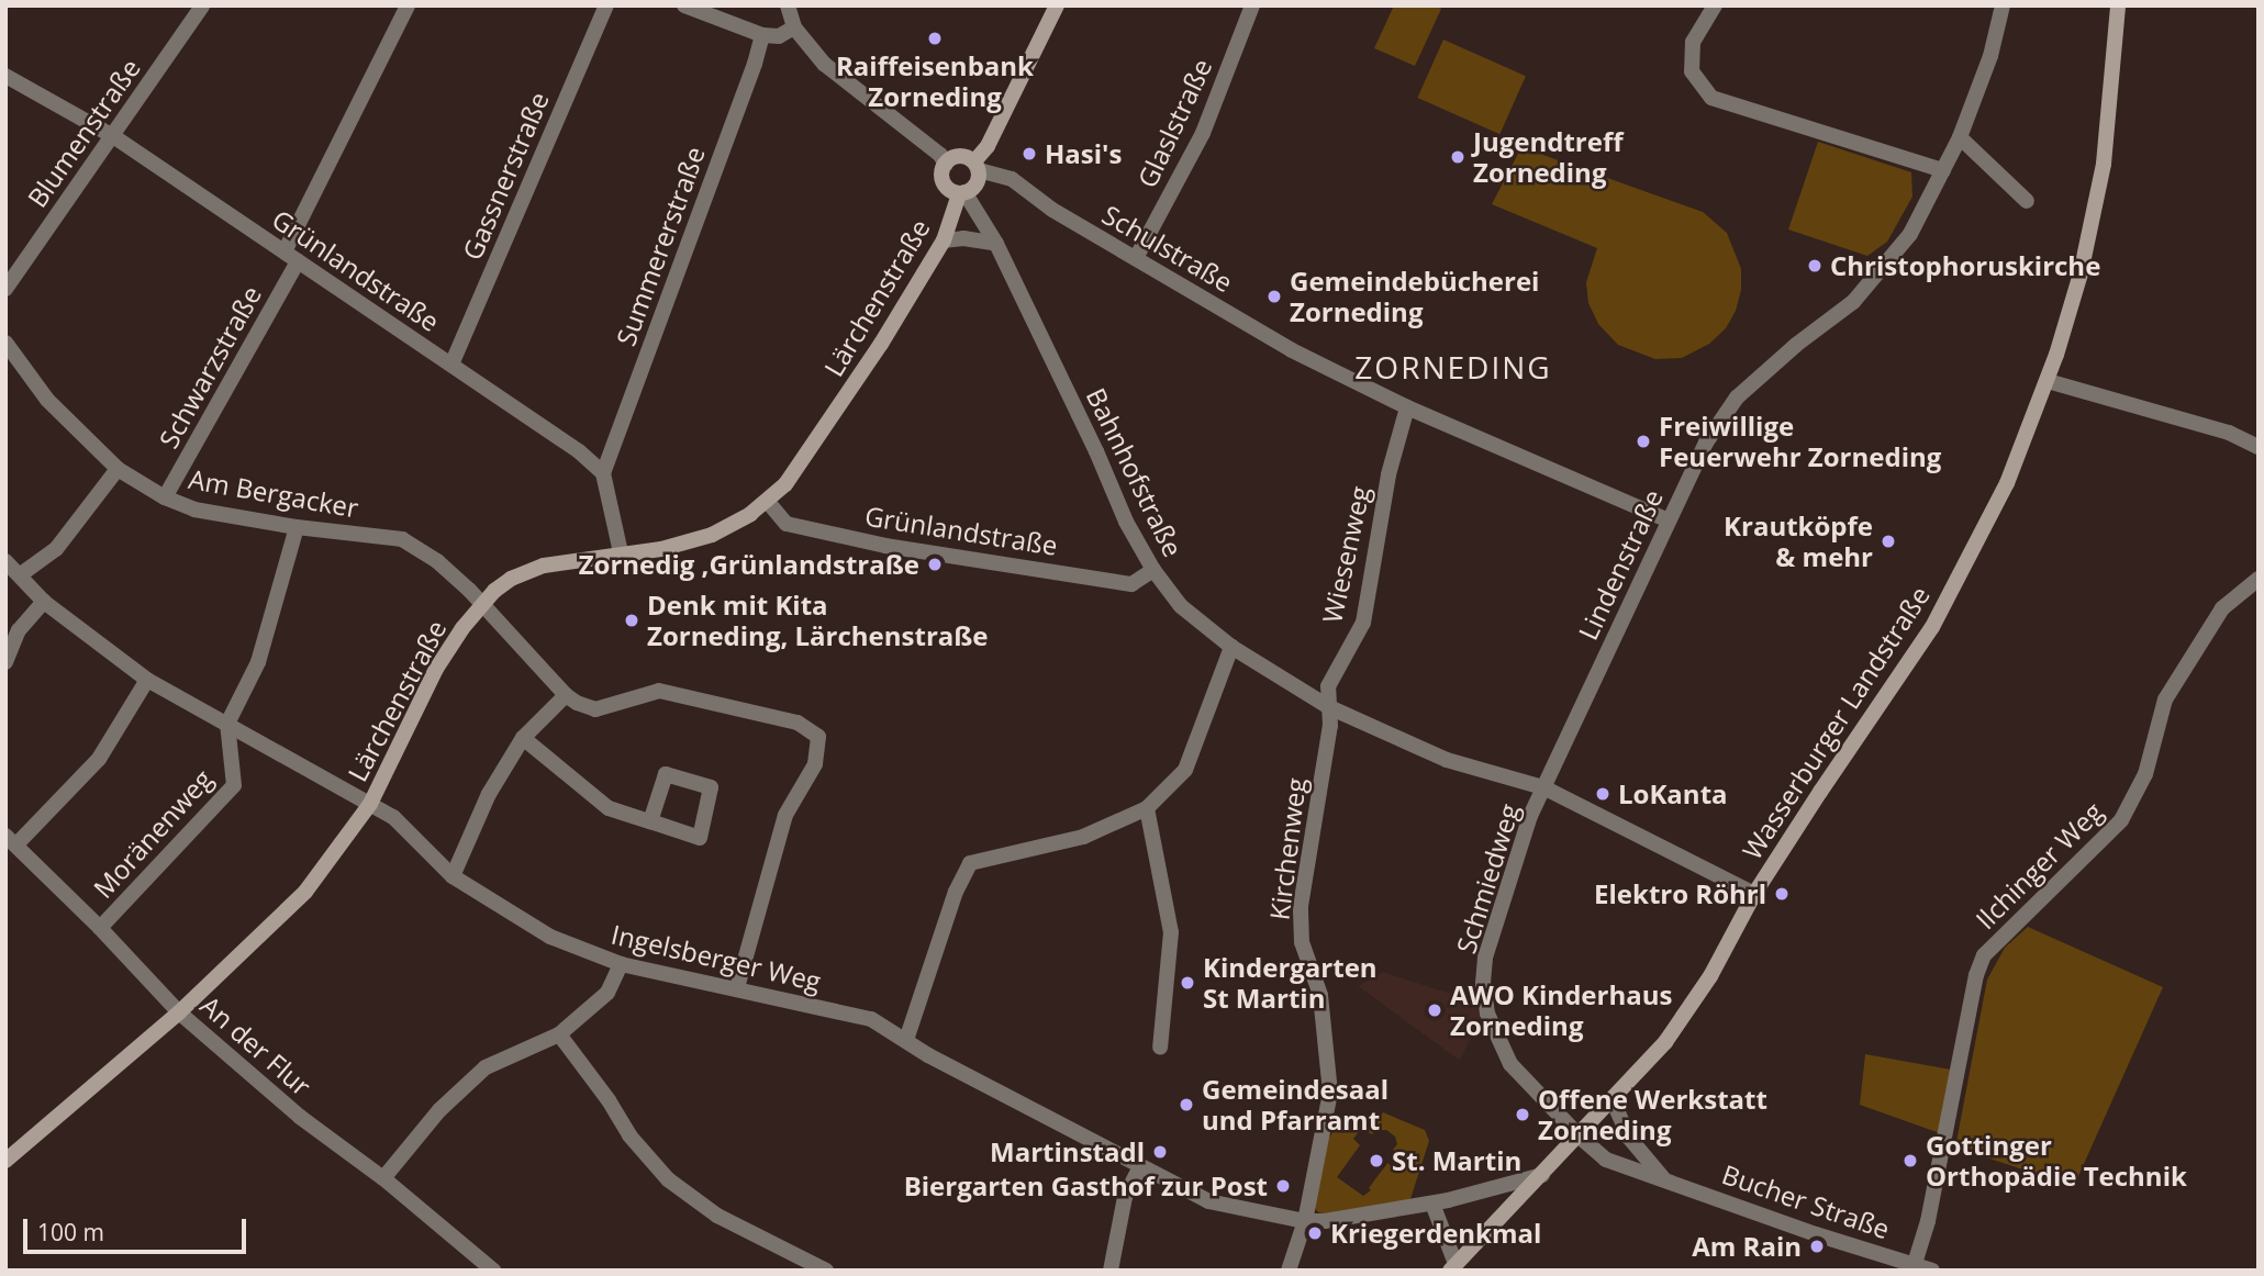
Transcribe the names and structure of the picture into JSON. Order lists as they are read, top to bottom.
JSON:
{
  "streets": {
    "street": [
      "Glaslstraße",
      "Blumenstraße",
      "Gassnerstraße",
      "Summererstraße",
      "Schulstraße",
      "Grünlandstraße",
      "Lärchenstraße",
      "Schwarzstraße",
      "Bahnhofstraße",
      "Am Bergacker",
      "Wiesenweg",
      "Lindenstraße",
      "Wasserburger Landstraße",
      "Moränenweg",
      "Kirchenweg",
      "Ilchinger Weg",
      "Schmiedweg",
      "Ingelsberger Weg",
      "An der Flur",
      "Bucher Straße"
    ]
  },
  "crossings": [
    ["Glaslstraße", "Schulstraße"],
    ["Blumenstraße", "Grünlandstraße"],
    ["Gassnerstraße", "Grünlandstraße"],
    ["Summererstraße", "Grünlandstraße"],
    ["Schulstraße", "Lärchenstraße"],
    ["Schulstraße", "Bahnhofstraße"],
    ["Schulstraße", "Wiesenweg"],
    ["Schulstraße", "Lindenstraße"],
    ["Grünlandstraße", "Lärchenstraße"],
    ["Grünlandstraße", "Schwarzstraße"],
    ["Grünlandstraße", "Bahnhofstraße"],
    ["Lärchenstraße", "Bahnhofstraße"],
    ["Lärchenstraße", "Am Bergacker"],
    ["Lärchenstraße", "Ingelsberger Weg"],
    ["Lärchenstraße", "An der Flur"],
    ["Schwarzstraße", "Am Bergacker"],
    ["Bahnhofstraße", "Wiesenweg"],
    ["Bahnhofstraße", "Lindenstraße"],
    ["Bahnhofstraße", "Wasserburger Landstraße"],
    ["Bahnhofstraße", "Kirchenweg"],
    ["Bahnhofstraße", "Schmiedweg"],
    ["Wiesenweg", "Kirchenweg"],
    ["Lindenstraße", "Schmiedweg"],
    ["Wasserburger Landstraße", "Schmiedweg"],
    ["Wasserburger Landstraße", "Ingelsberger Weg"],
    ["Wasserburger Landstraße", "Bucher Straße"],
    ["Moränenweg", "Ingelsberger Weg"],
    ["Moränenweg", "An der Flur"],
    ["Kirchenweg", "Ingelsberger Weg"],
    ["Ilchinger Weg", "Bucher Straße"],
    ["Schmiedweg", "Bucher Straße"]
  ],
  "districts": ["ZORNEDING"],
  "places": [
    "Raiffeisenbank Zorneding",
    "Hasi's",
    "Jugendtreff Zorneding",
    "Christophoruskirche",
    "Gemeindebücherei Zorneding",
    "Freiwillige Feuerwehr Zorneding",
    "Krautköpfe & mehr",
    "Zornedig ,Grünlandstraße",
    "Denk mit Kita Zorneding, Lärchenstraße",
    "LoKanta",
    "Elektro Röhrl",
    "Kindergarten St Martin",
    "AWO Kinderhaus Zorneding",
    "Gemeindesaal und Pfarramt",
    "Offene Werkstatt Zorneding",
    "Martinstadl",
    "St. Martin",
    "Gottinger Orthopädie Technik",
    "Biergarten Gasthof zur Post",
    "Kriegerdenkmal",
    "Am Rain"
  ],
  "scale_bar": "100 m"
}
